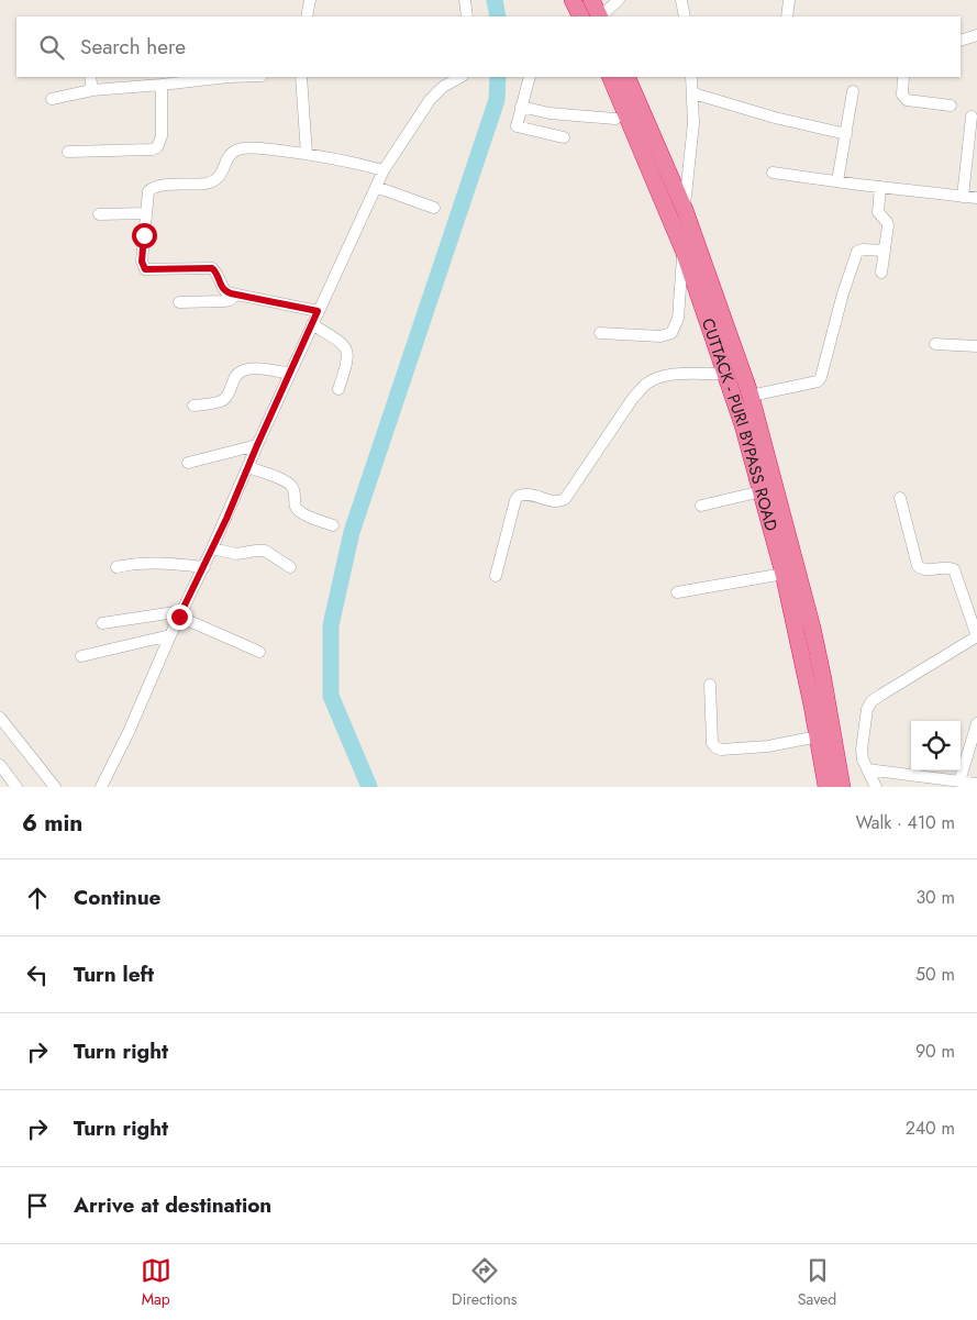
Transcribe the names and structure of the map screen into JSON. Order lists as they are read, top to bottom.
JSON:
{
  "streets": {
    "highway": ["CUTTACK - PURI BYPASS ROAD"]
  },
  "page": {
    "search": "Search here",
    "heading": ["6 min", "Walk · 410 m"],
    "list": [
      ["Continue", "30 m"],
      ["Turn left", "50 m"],
      ["Turn right", "90 m"],
      ["Turn right", "240 m"],
      "Arrive at destination"
    ],
    "nav": ["Map", "Directions", "Saved"]
  }
}
